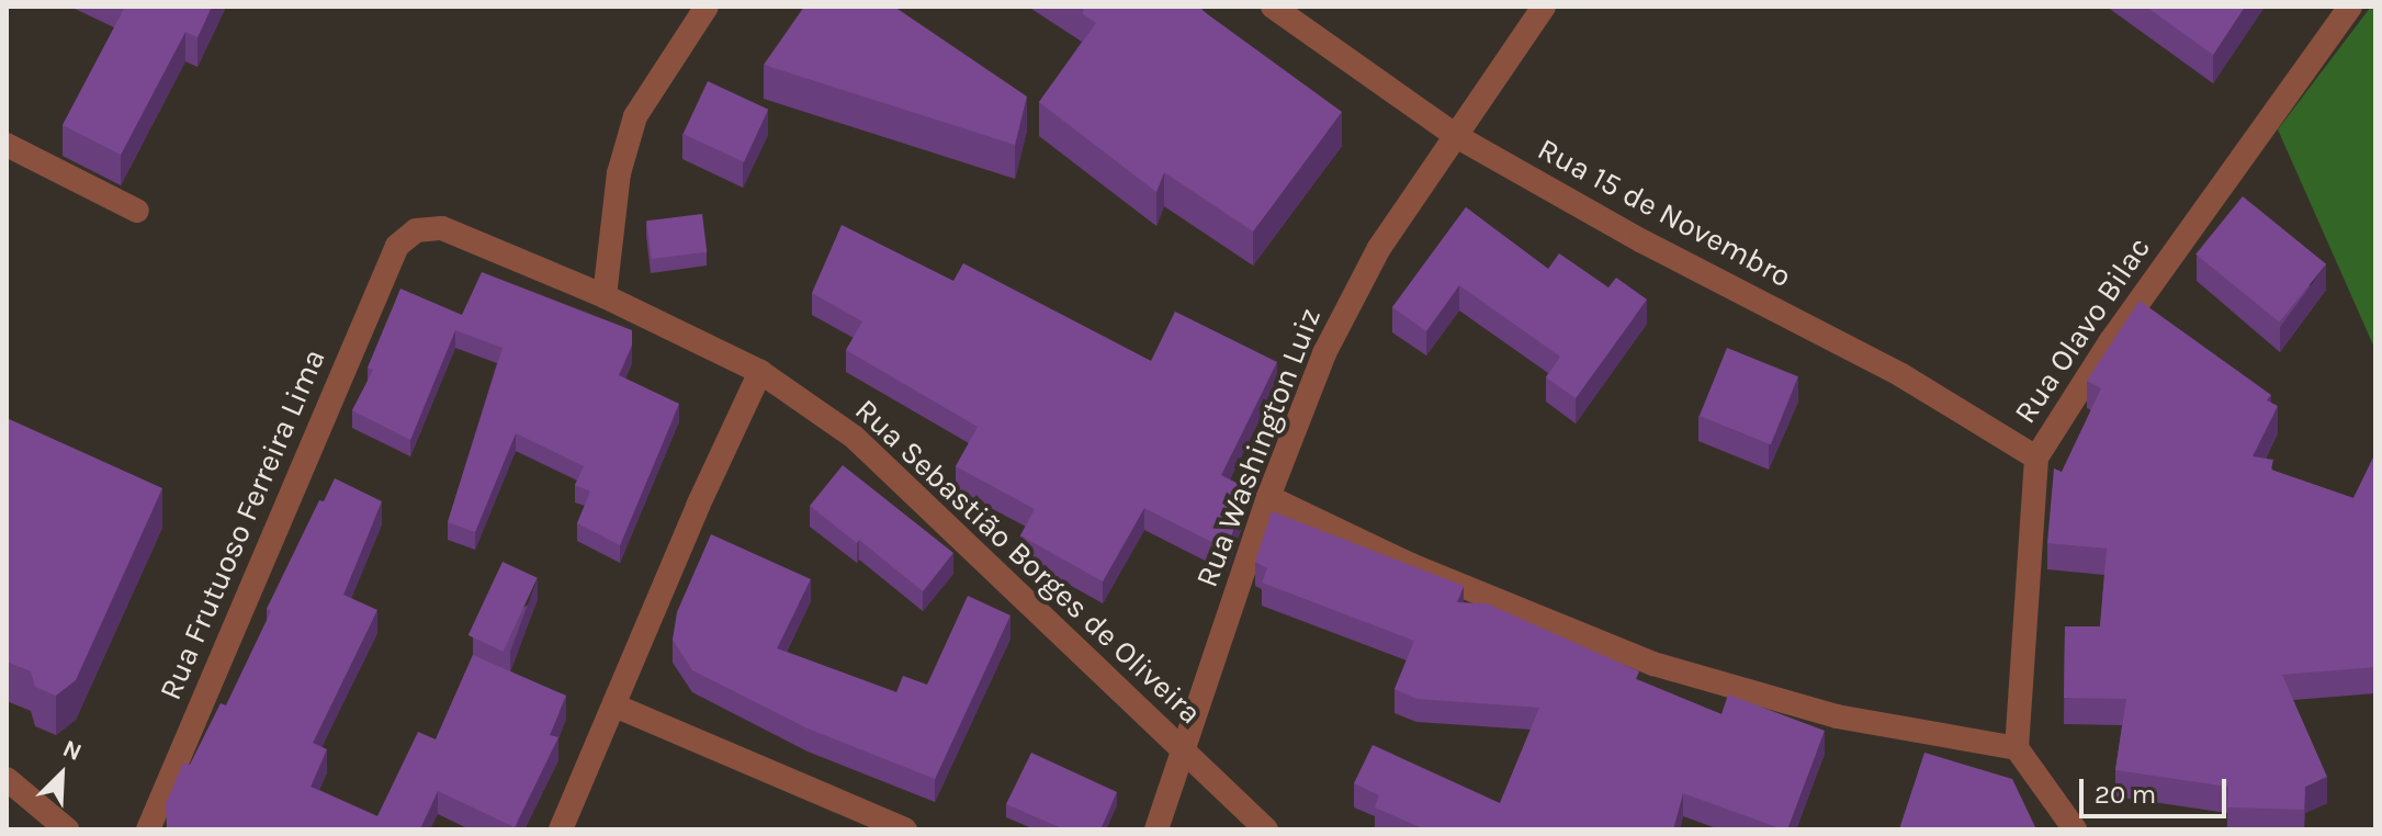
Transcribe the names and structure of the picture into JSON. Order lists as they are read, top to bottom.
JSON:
{
  "streets": {
    "street": [
      "Rua 15 de Novembro",
      "Rua Olavo Bilac",
      "Rua Washington Luiz",
      "Rua Frutuoso Ferreira Lima",
      "Rua Sebastião Borges de Oliveira"
    ]
  },
  "crossings": [
    ["Rua 15 de Novembro", "Rua Olavo Bilac"],
    ["Rua 15 de Novembro", "Rua Washington Luiz"],
    ["Rua Washington Luiz", "Rua Sebastião Borges de Oliveira"],
    ["Rua Frutuoso Ferreira Lima", "Rua Sebastião Borges de Oliveira"]
  ],
  "scale_bar": "20 m",
  "north": "top right"
}
